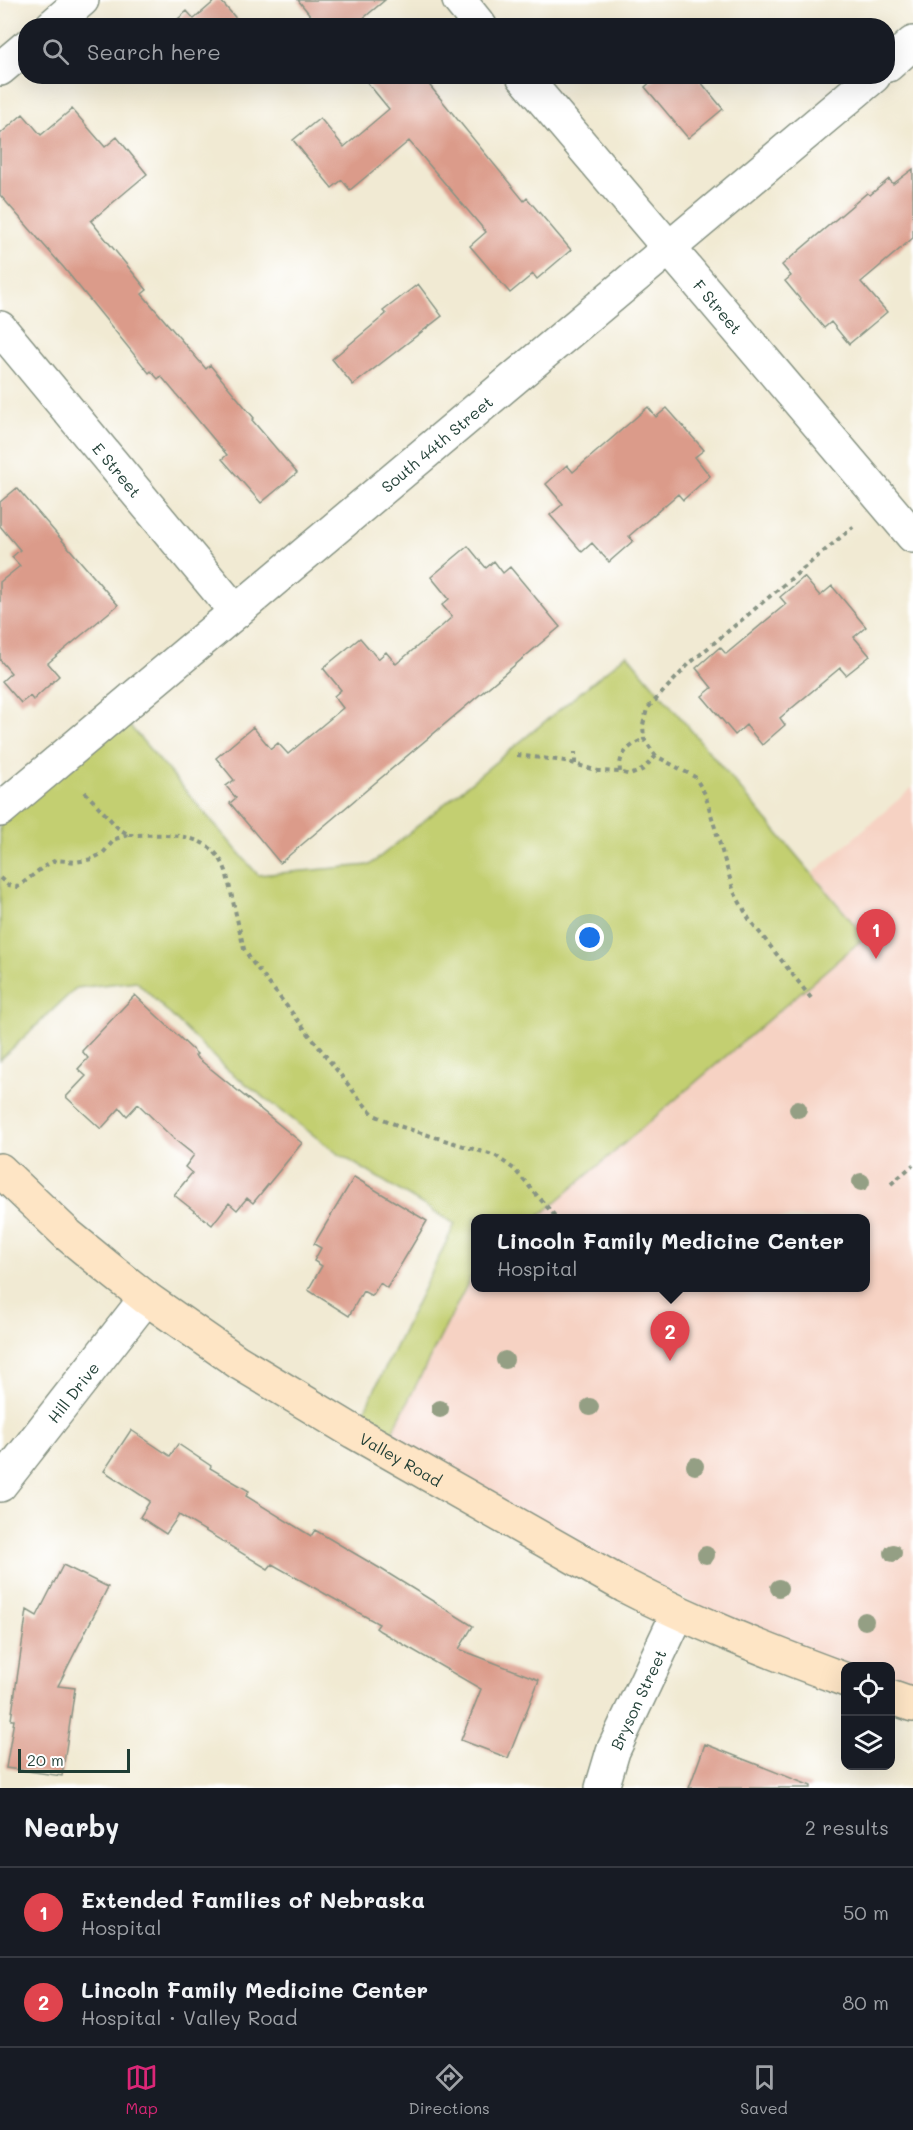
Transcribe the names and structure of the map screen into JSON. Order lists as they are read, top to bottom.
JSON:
{
  "streets": {
    "street": [
      "F Street",
      "South 44th Street",
      "E Street",
      "Hill Drive",
      "Valley Road",
      "Bryson Street"
    ]
  },
  "crossings": [
    ["F Street", "South 44th Street"],
    ["South 44th Street", "E Street"],
    ["Hill Drive", "Valley Road"],
    ["Valley Road", "Bryson Street"]
  ],
  "scale_bar": "20 m",
  "page": {
    "search": "Search here",
    "pins": ["1", "2"],
    "popup": ["Lincoln Family Medicine Center", "Hospital"],
    "scale": "20 m",
    "heading": ["Nearby", "2 results"],
    "list": [
      {
        "mark": "1",
        "name": "Extended Families of Nebraska",
        "note": "Hospital",
        "value": "50 m"
      },
      {
        "mark": "2",
        "name": "Lincoln Family Medicine Center",
        "note": "Hospital · Valley Road",
        "value": "80 m"
      }
    ],
    "nav": ["Map", "Directions", "Saved"]
  }
}
